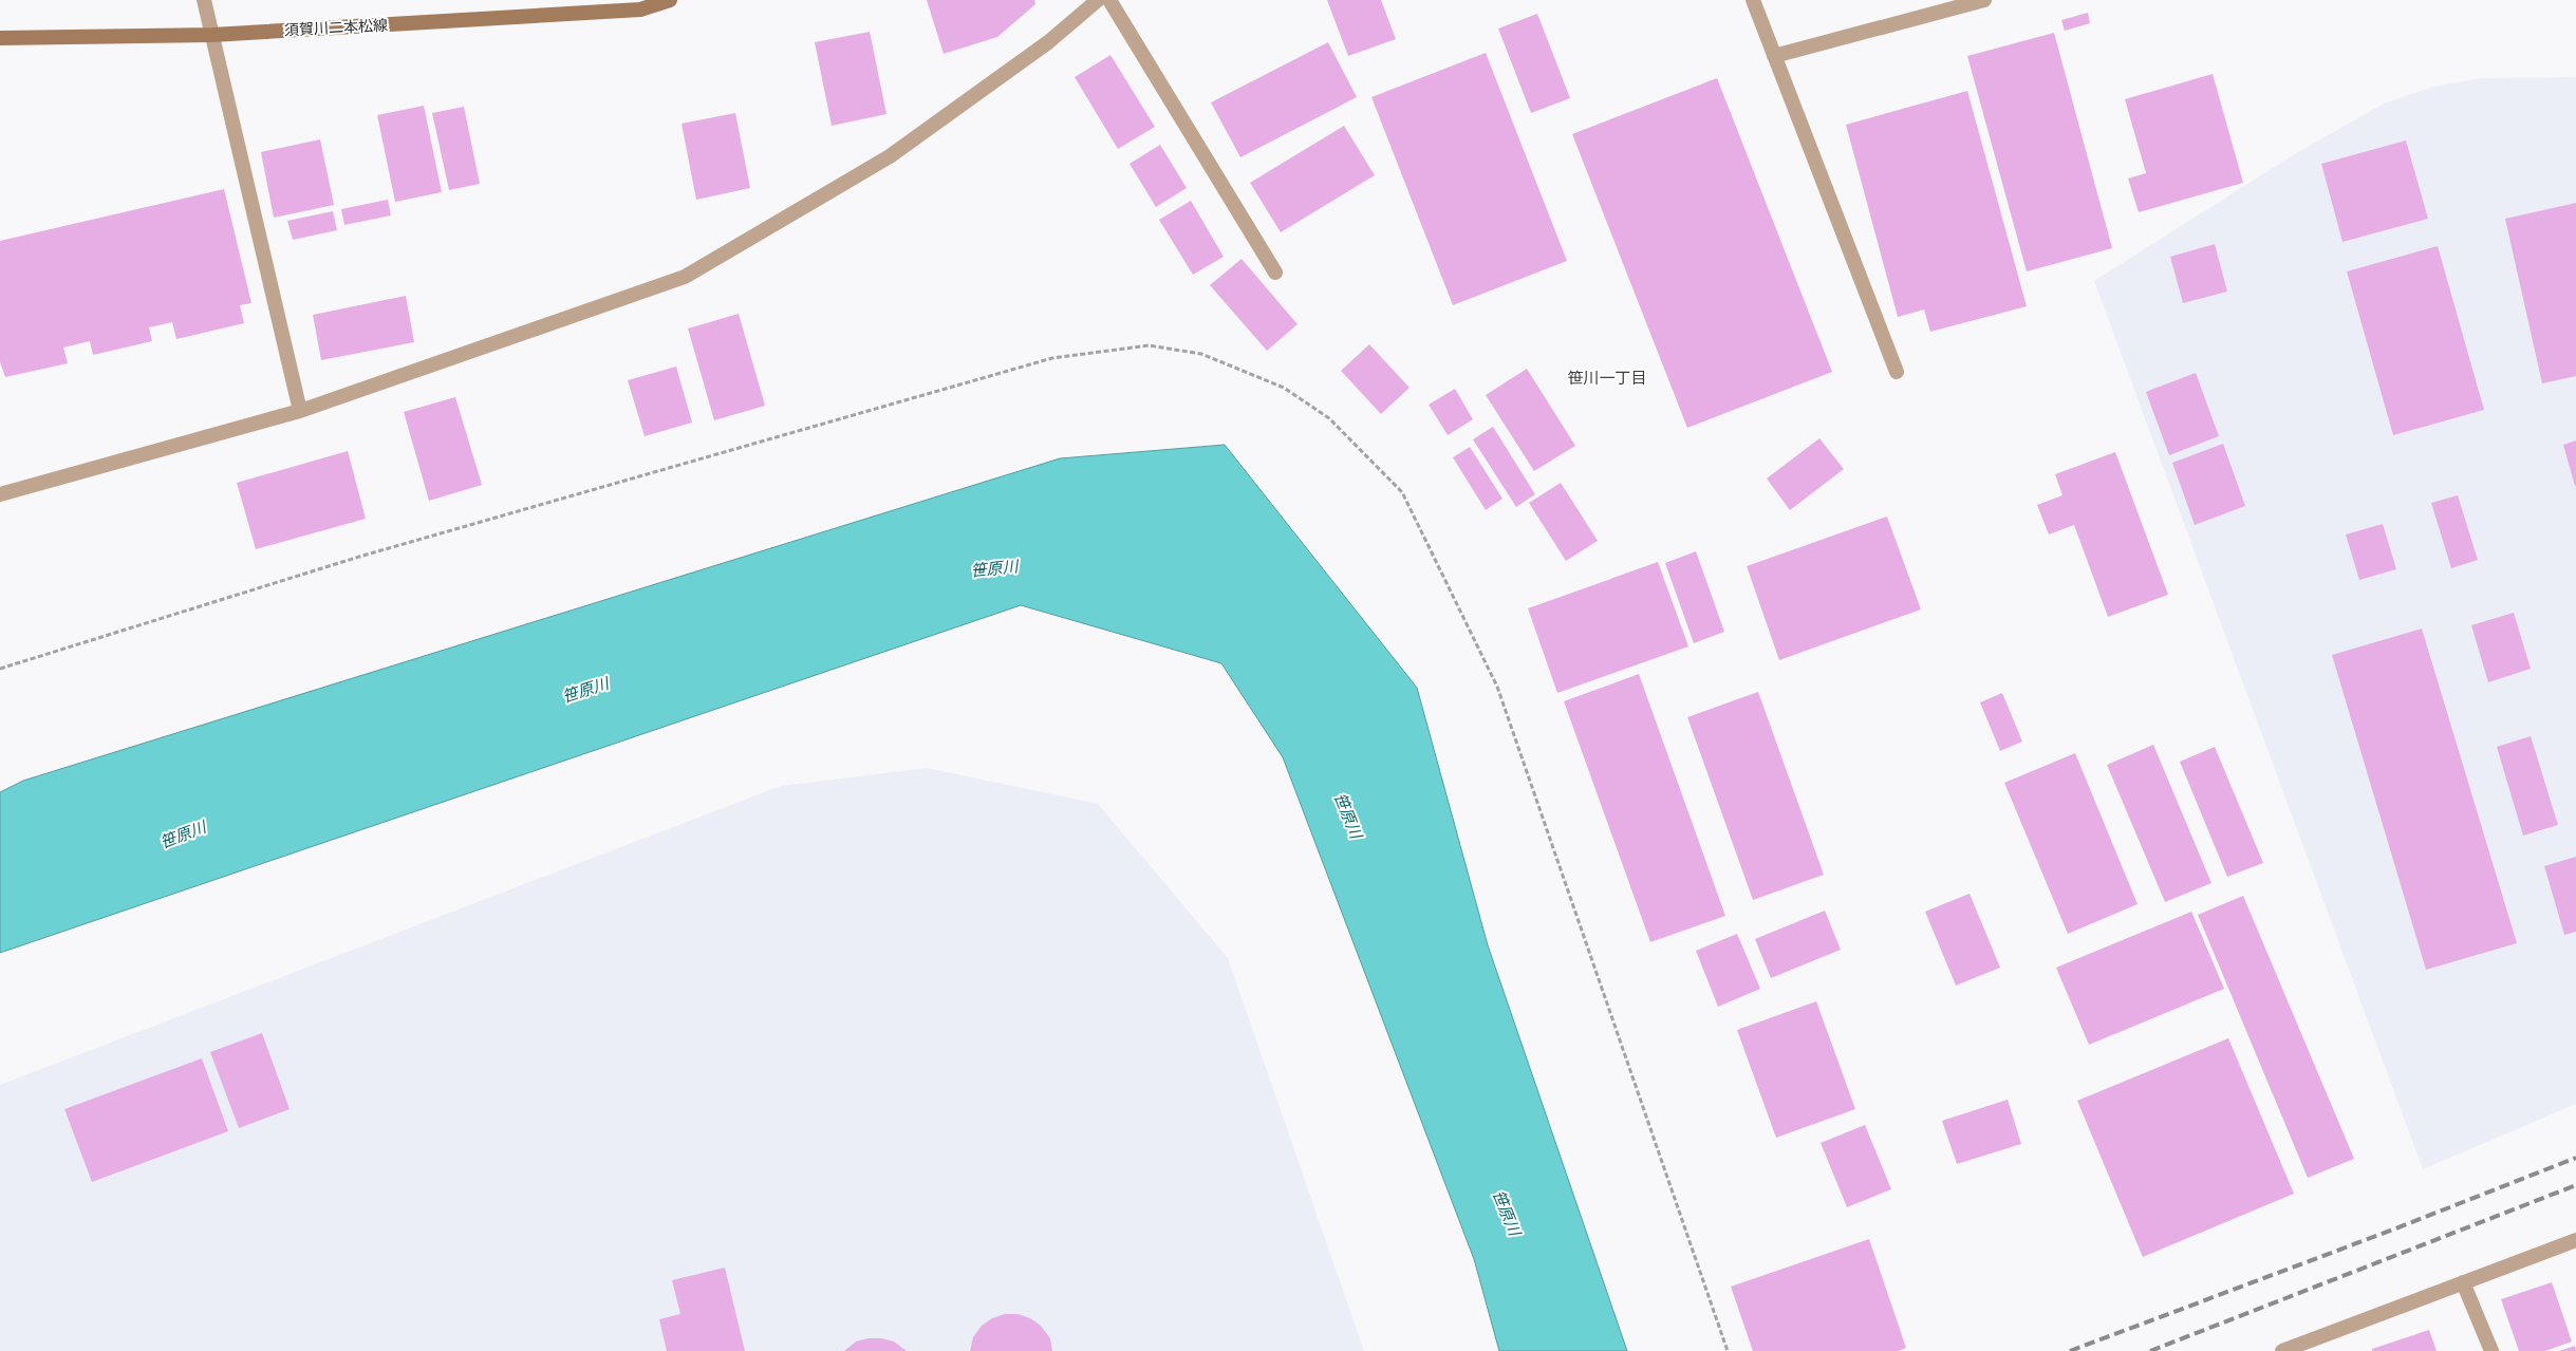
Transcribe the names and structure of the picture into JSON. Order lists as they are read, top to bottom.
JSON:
{
  "streets": {
    "main road": ["須賀川二本松線"]
  },
  "districts": ["笹川一丁目"],
  "water": ["笹原川"]
}
